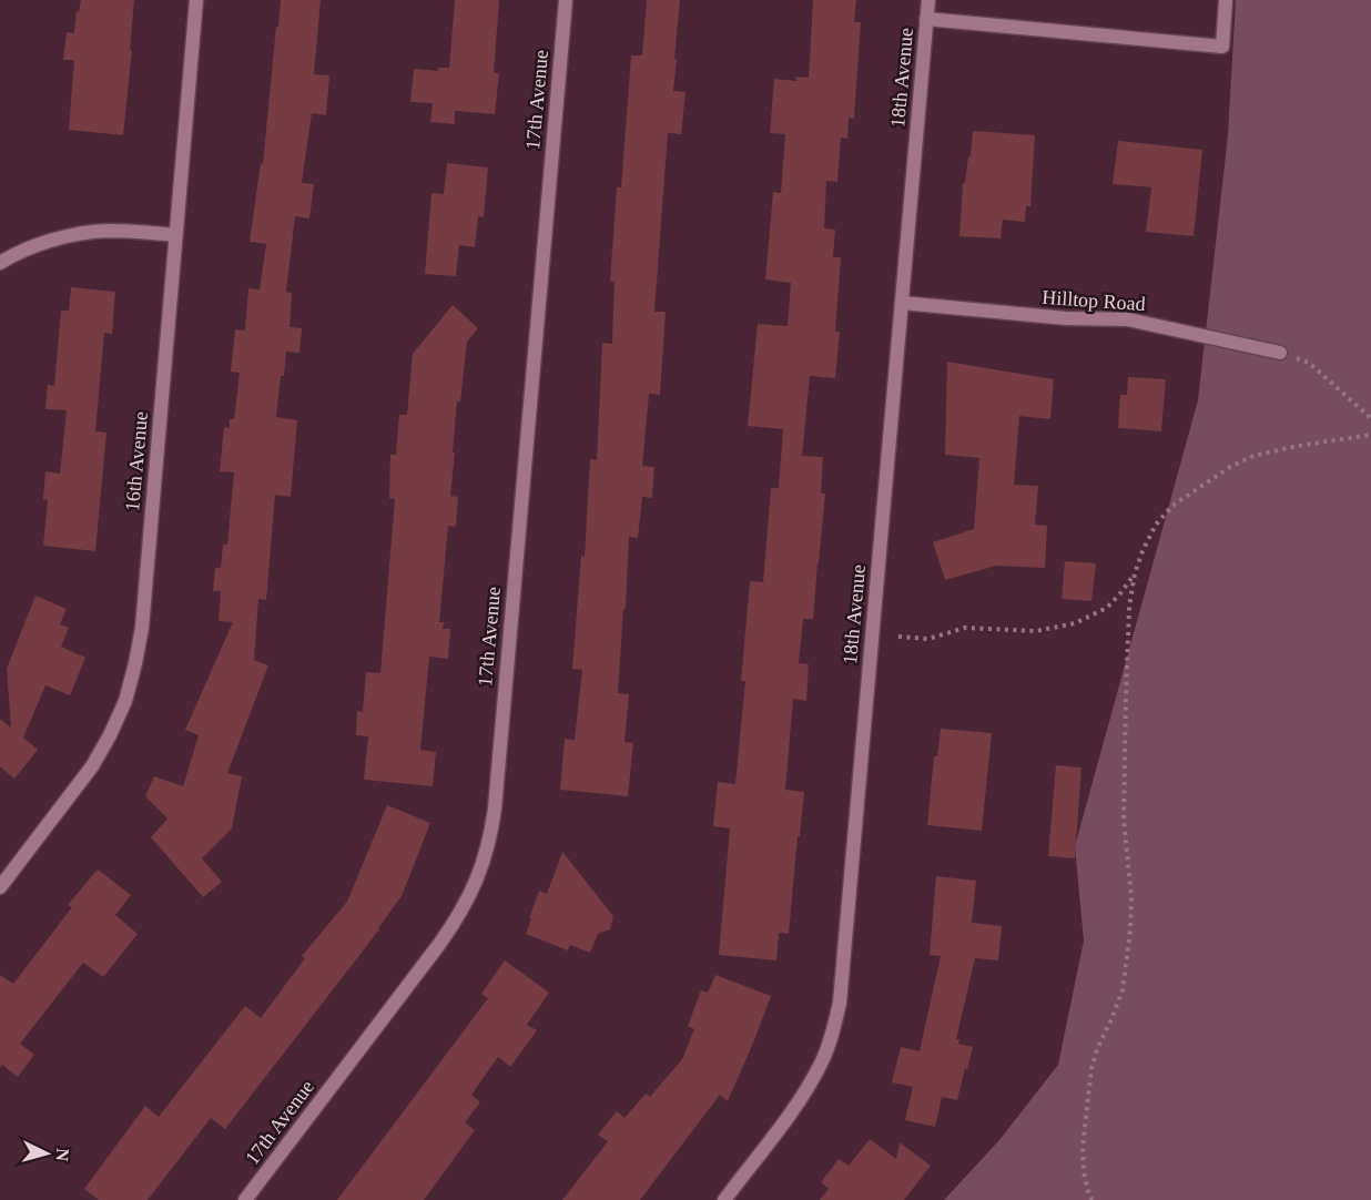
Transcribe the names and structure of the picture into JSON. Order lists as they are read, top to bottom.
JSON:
{
  "streets": {
    "street": [
      "18th Avenue",
      "17th Avenue",
      "Hilltop Road",
      "16th Avenue"
    ]
  },
  "crossings": [
    ["18th Avenue", "Hilltop Road"]
  ],
  "north": "right"
}
